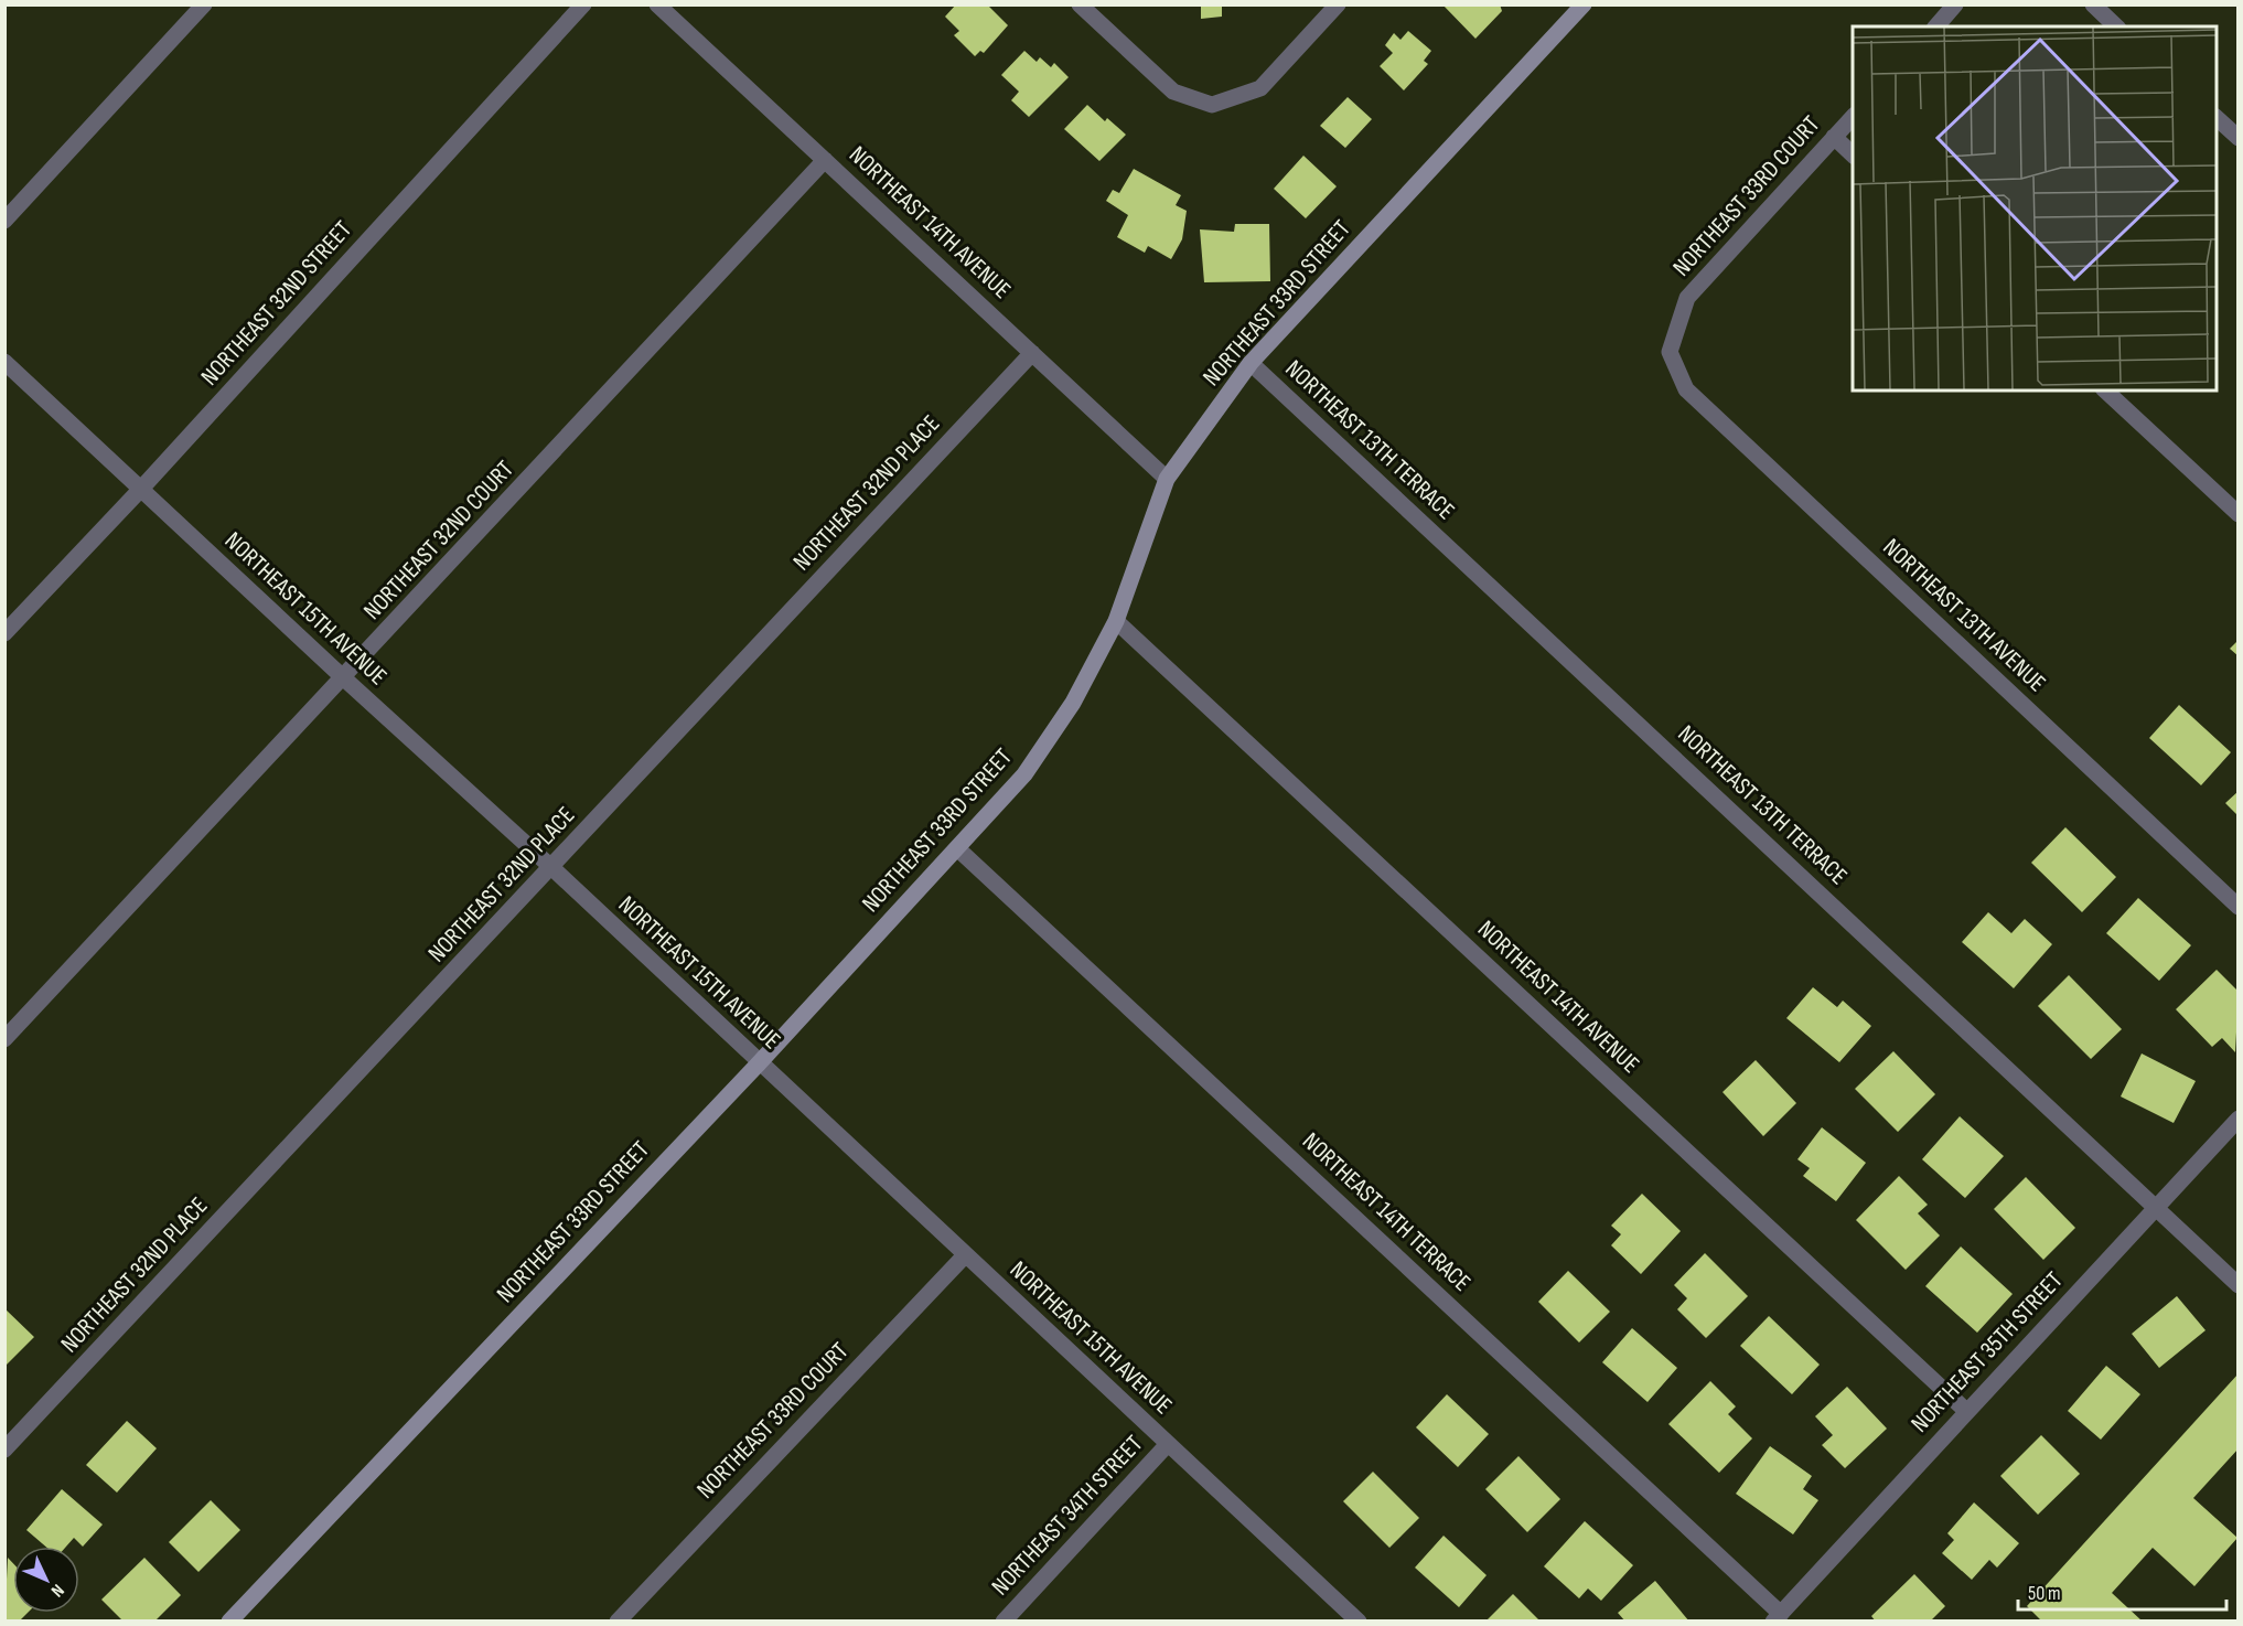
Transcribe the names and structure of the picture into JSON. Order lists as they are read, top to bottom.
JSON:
{
  "streets": {
    "street": [
      "NORTHEAST 33RD COURT",
      "NORTHEAST 14TH AVENUE",
      "NORTHEAST 32ND STREET",
      "NORTHEAST 33RD STREET",
      "NORTHEAST 13TH TERRACE",
      "NORTHEAST 32ND PLACE",
      "NORTHEAST 32ND COURT",
      "NORTHEAST 15TH AVENUE",
      "NORTHEAST 13TH AVENUE",
      "NORTHEAST 14TH TERRACE",
      "NORTHEAST 35TH STREET",
      "NORTHEAST 34TH STREET"
    ]
  },
  "crossings": [
    ["NORTHEAST 33RD COURT", "NORTHEAST 15TH AVENUE"],
    ["NORTHEAST 33RD COURT", "NORTHEAST 13TH AVENUE"],
    ["NORTHEAST 14TH AVENUE", "NORTHEAST 33RD STREET"],
    ["NORTHEAST 14TH AVENUE", "NORTHEAST 32ND PLACE"],
    ["NORTHEAST 14TH AVENUE", "NORTHEAST 32ND COURT"],
    ["NORTHEAST 14TH AVENUE", "NORTHEAST 35TH STREET"],
    ["NORTHEAST 32ND STREET", "NORTHEAST 15TH AVENUE"],
    ["NORTHEAST 33RD STREET", "NORTHEAST 13TH TERRACE"],
    ["NORTHEAST 33RD STREET", "NORTHEAST 15TH AVENUE"],
    ["NORTHEAST 33RD STREET", "NORTHEAST 14TH TERRACE"],
    ["NORTHEAST 13TH TERRACE", "NORTHEAST 35TH STREET"],
    ["NORTHEAST 32ND PLACE", "NORTHEAST 15TH AVENUE"],
    ["NORTHEAST 32ND COURT", "NORTHEAST 15TH AVENUE"],
    ["NORTHEAST 15TH AVENUE", "NORTHEAST 34TH STREET"],
    ["NORTHEAST 14TH TERRACE", "NORTHEAST 35TH STREET"]
  ],
  "scale_bar": "50 m",
  "north": "bottom right"
}
